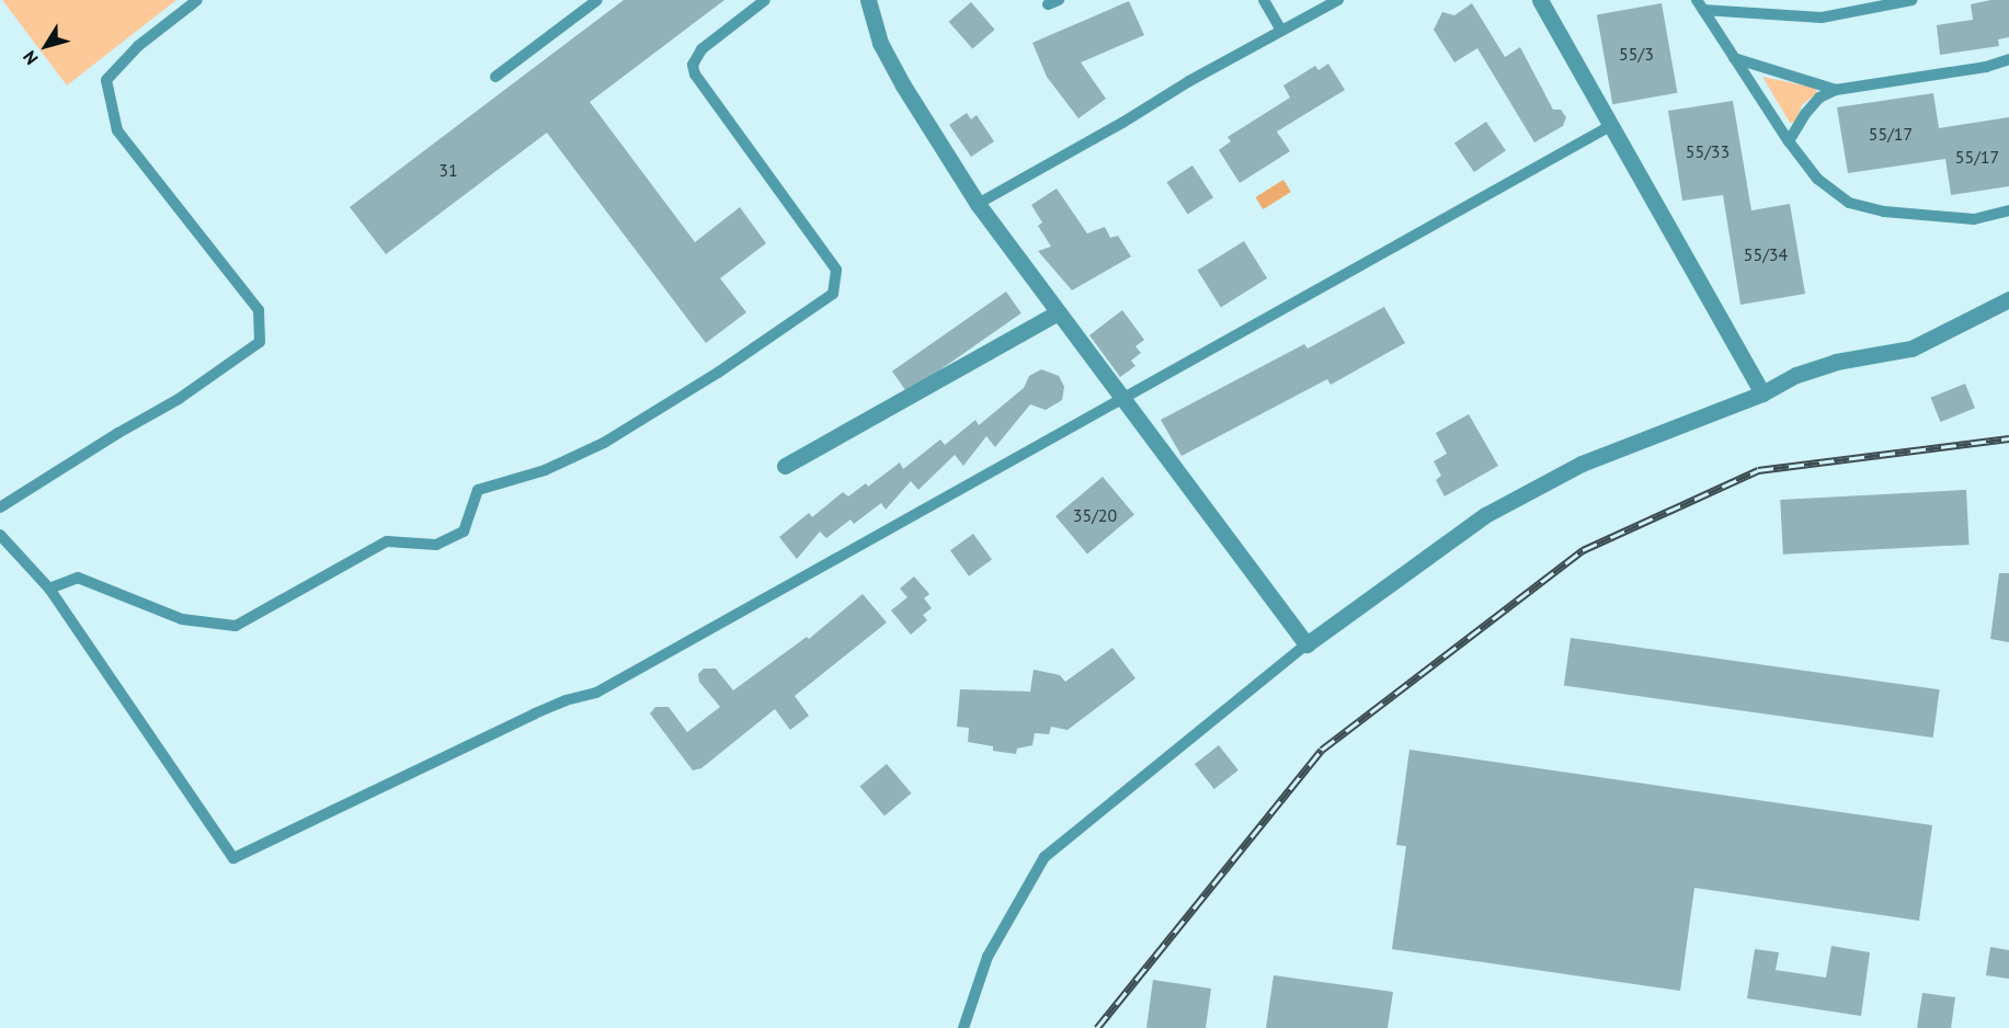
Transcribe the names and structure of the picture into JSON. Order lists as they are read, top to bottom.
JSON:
{
  "house_numbers": [
    "55/3",
    "55/17",
    "55/33",
    "55/17",
    "31",
    "55/34",
    "35/20"
  ],
  "north": "bottom left"
}
